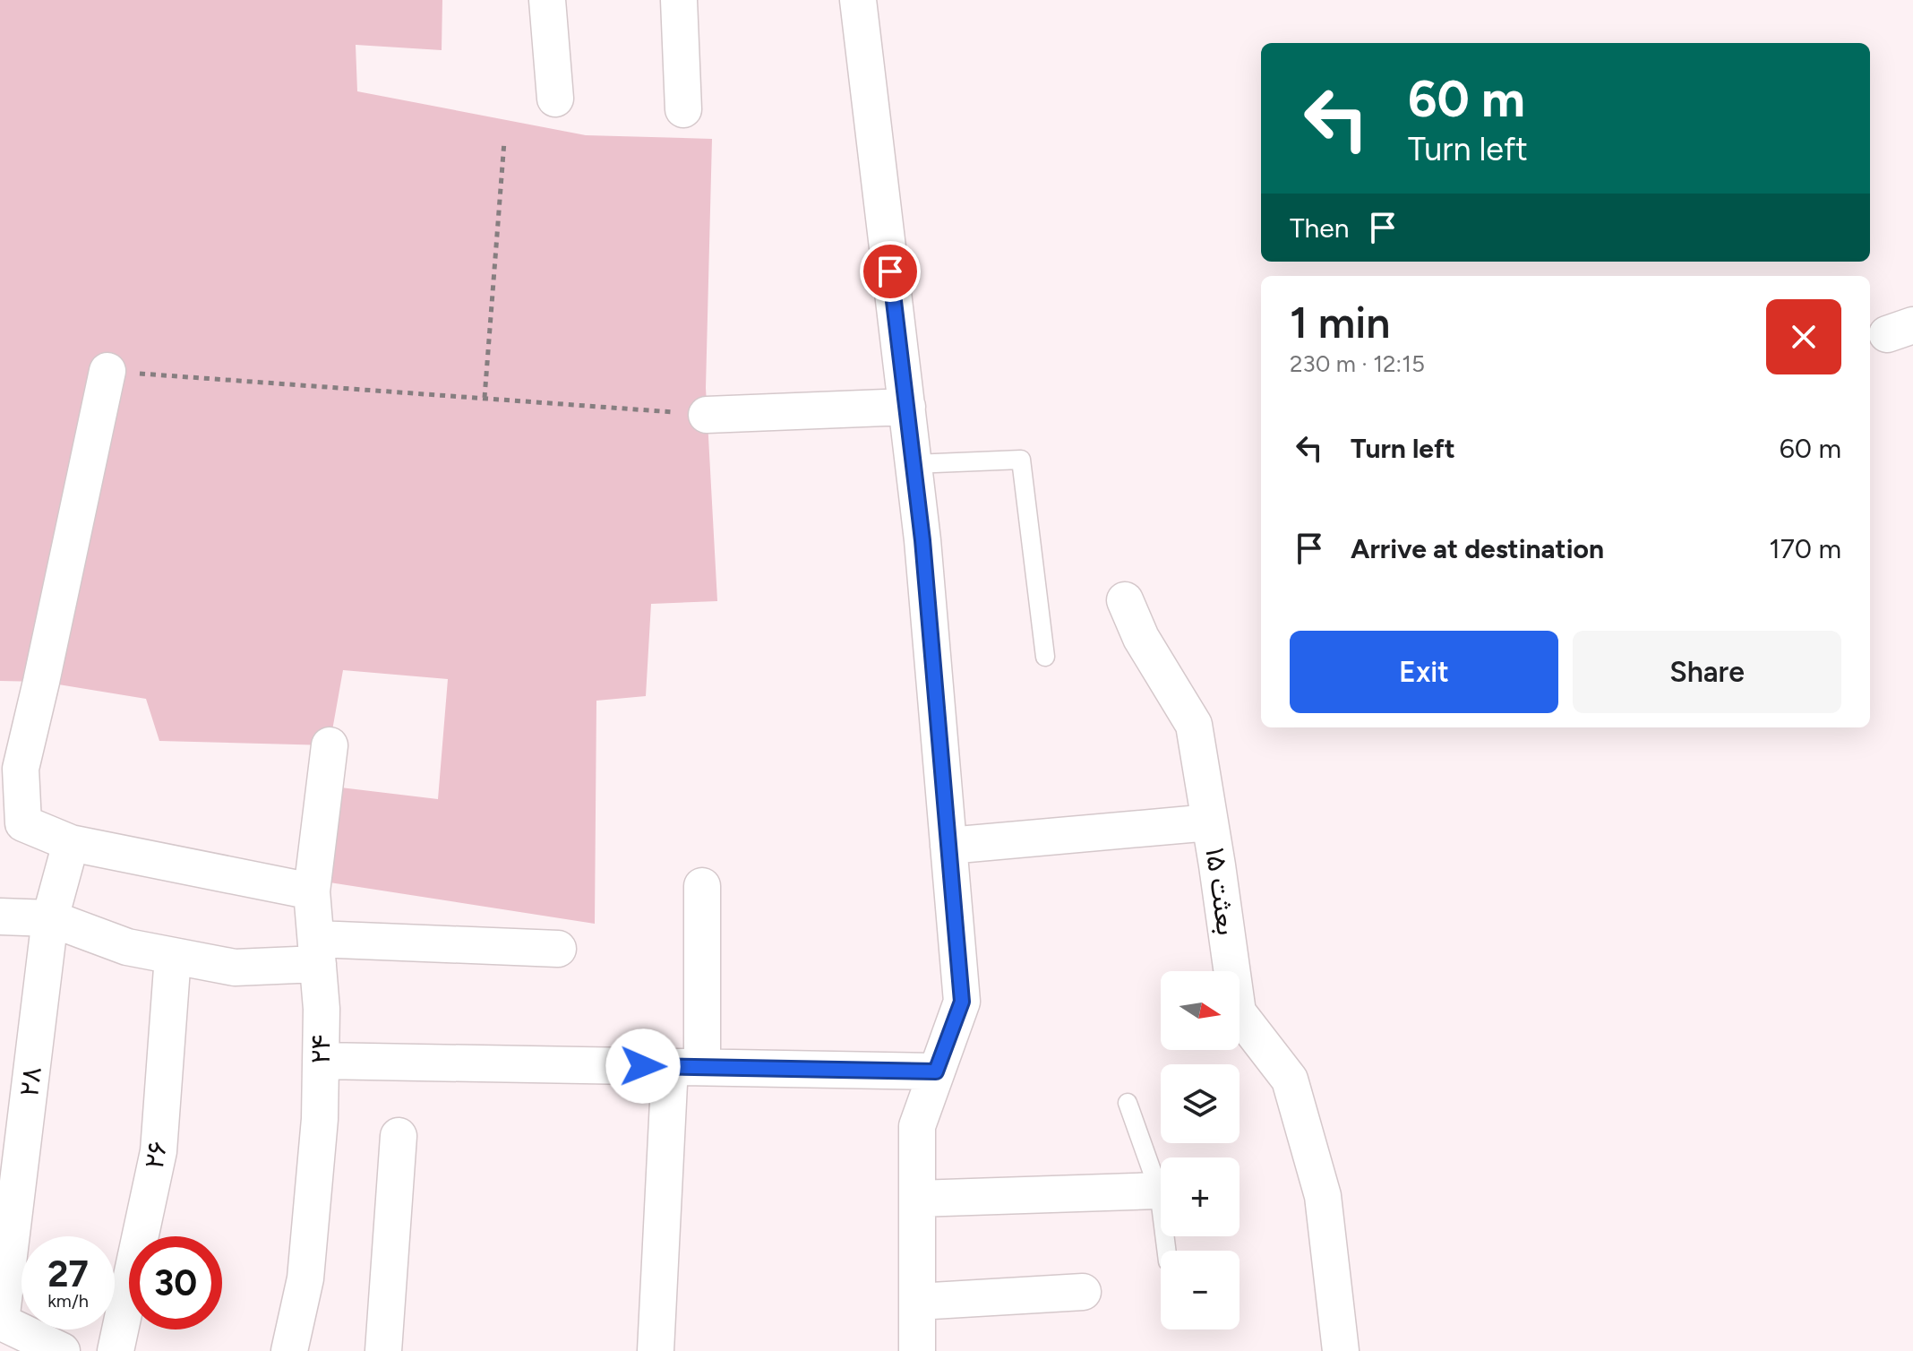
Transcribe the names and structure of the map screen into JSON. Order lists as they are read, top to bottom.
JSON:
{
  "streets": {
    "street": [
      "بعثت ۱۵",
      "۲۴",
      "۲۸",
      "۲۶"
    ]
  },
  "north": "right",
  "page": {
    "turn": ["60 m", "Turn left"],
    "then": "Then",
    "heading": ["1 min", "230 m · 12:15"],
    "list": [
      {
        "name": "Turn left",
        "value": "60 m"
      },
      {
        "name": "Arrive at destination",
        "value": "170 m"
      }
    ],
    "buttons": ["Exit", "Share"],
    "map_buttons": ["+", "−"],
    "speed": "27 km/h",
    "limit": "30"
  }
}
